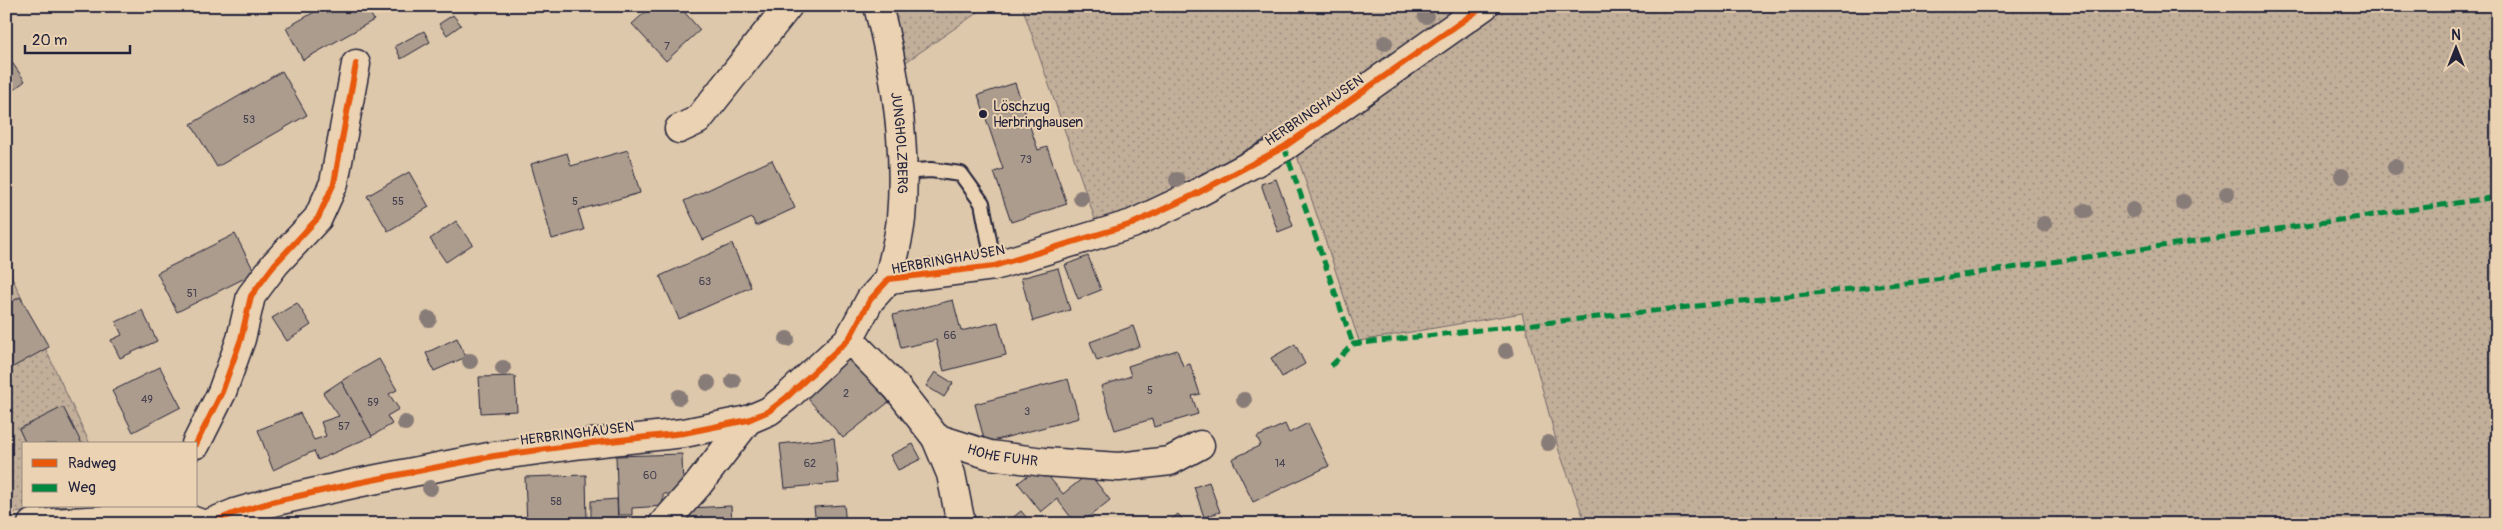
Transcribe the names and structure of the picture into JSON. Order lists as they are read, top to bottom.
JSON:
{
  "streets": {
    "street": ["HERBRINGHAUSEN", "JUNGHOLZBERG", "HOHE FUHR"]
  },
  "crossings": [
    ["HERBRINGHAUSEN", "JUNGHOLZBERG"]
  ],
  "places": ["Löschzug Herbringhausen"],
  "house_numbers": [
    "7",
    "53",
    "73",
    "55",
    "5",
    "63",
    "51",
    "66",
    "5",
    "2",
    "49",
    "59",
    "3",
    "57",
    "62",
    "14",
    "60",
    "58"
  ],
  "legend": ["Radweg", "Weg"],
  "scale_bar": "20 m",
  "north": "top"
}
